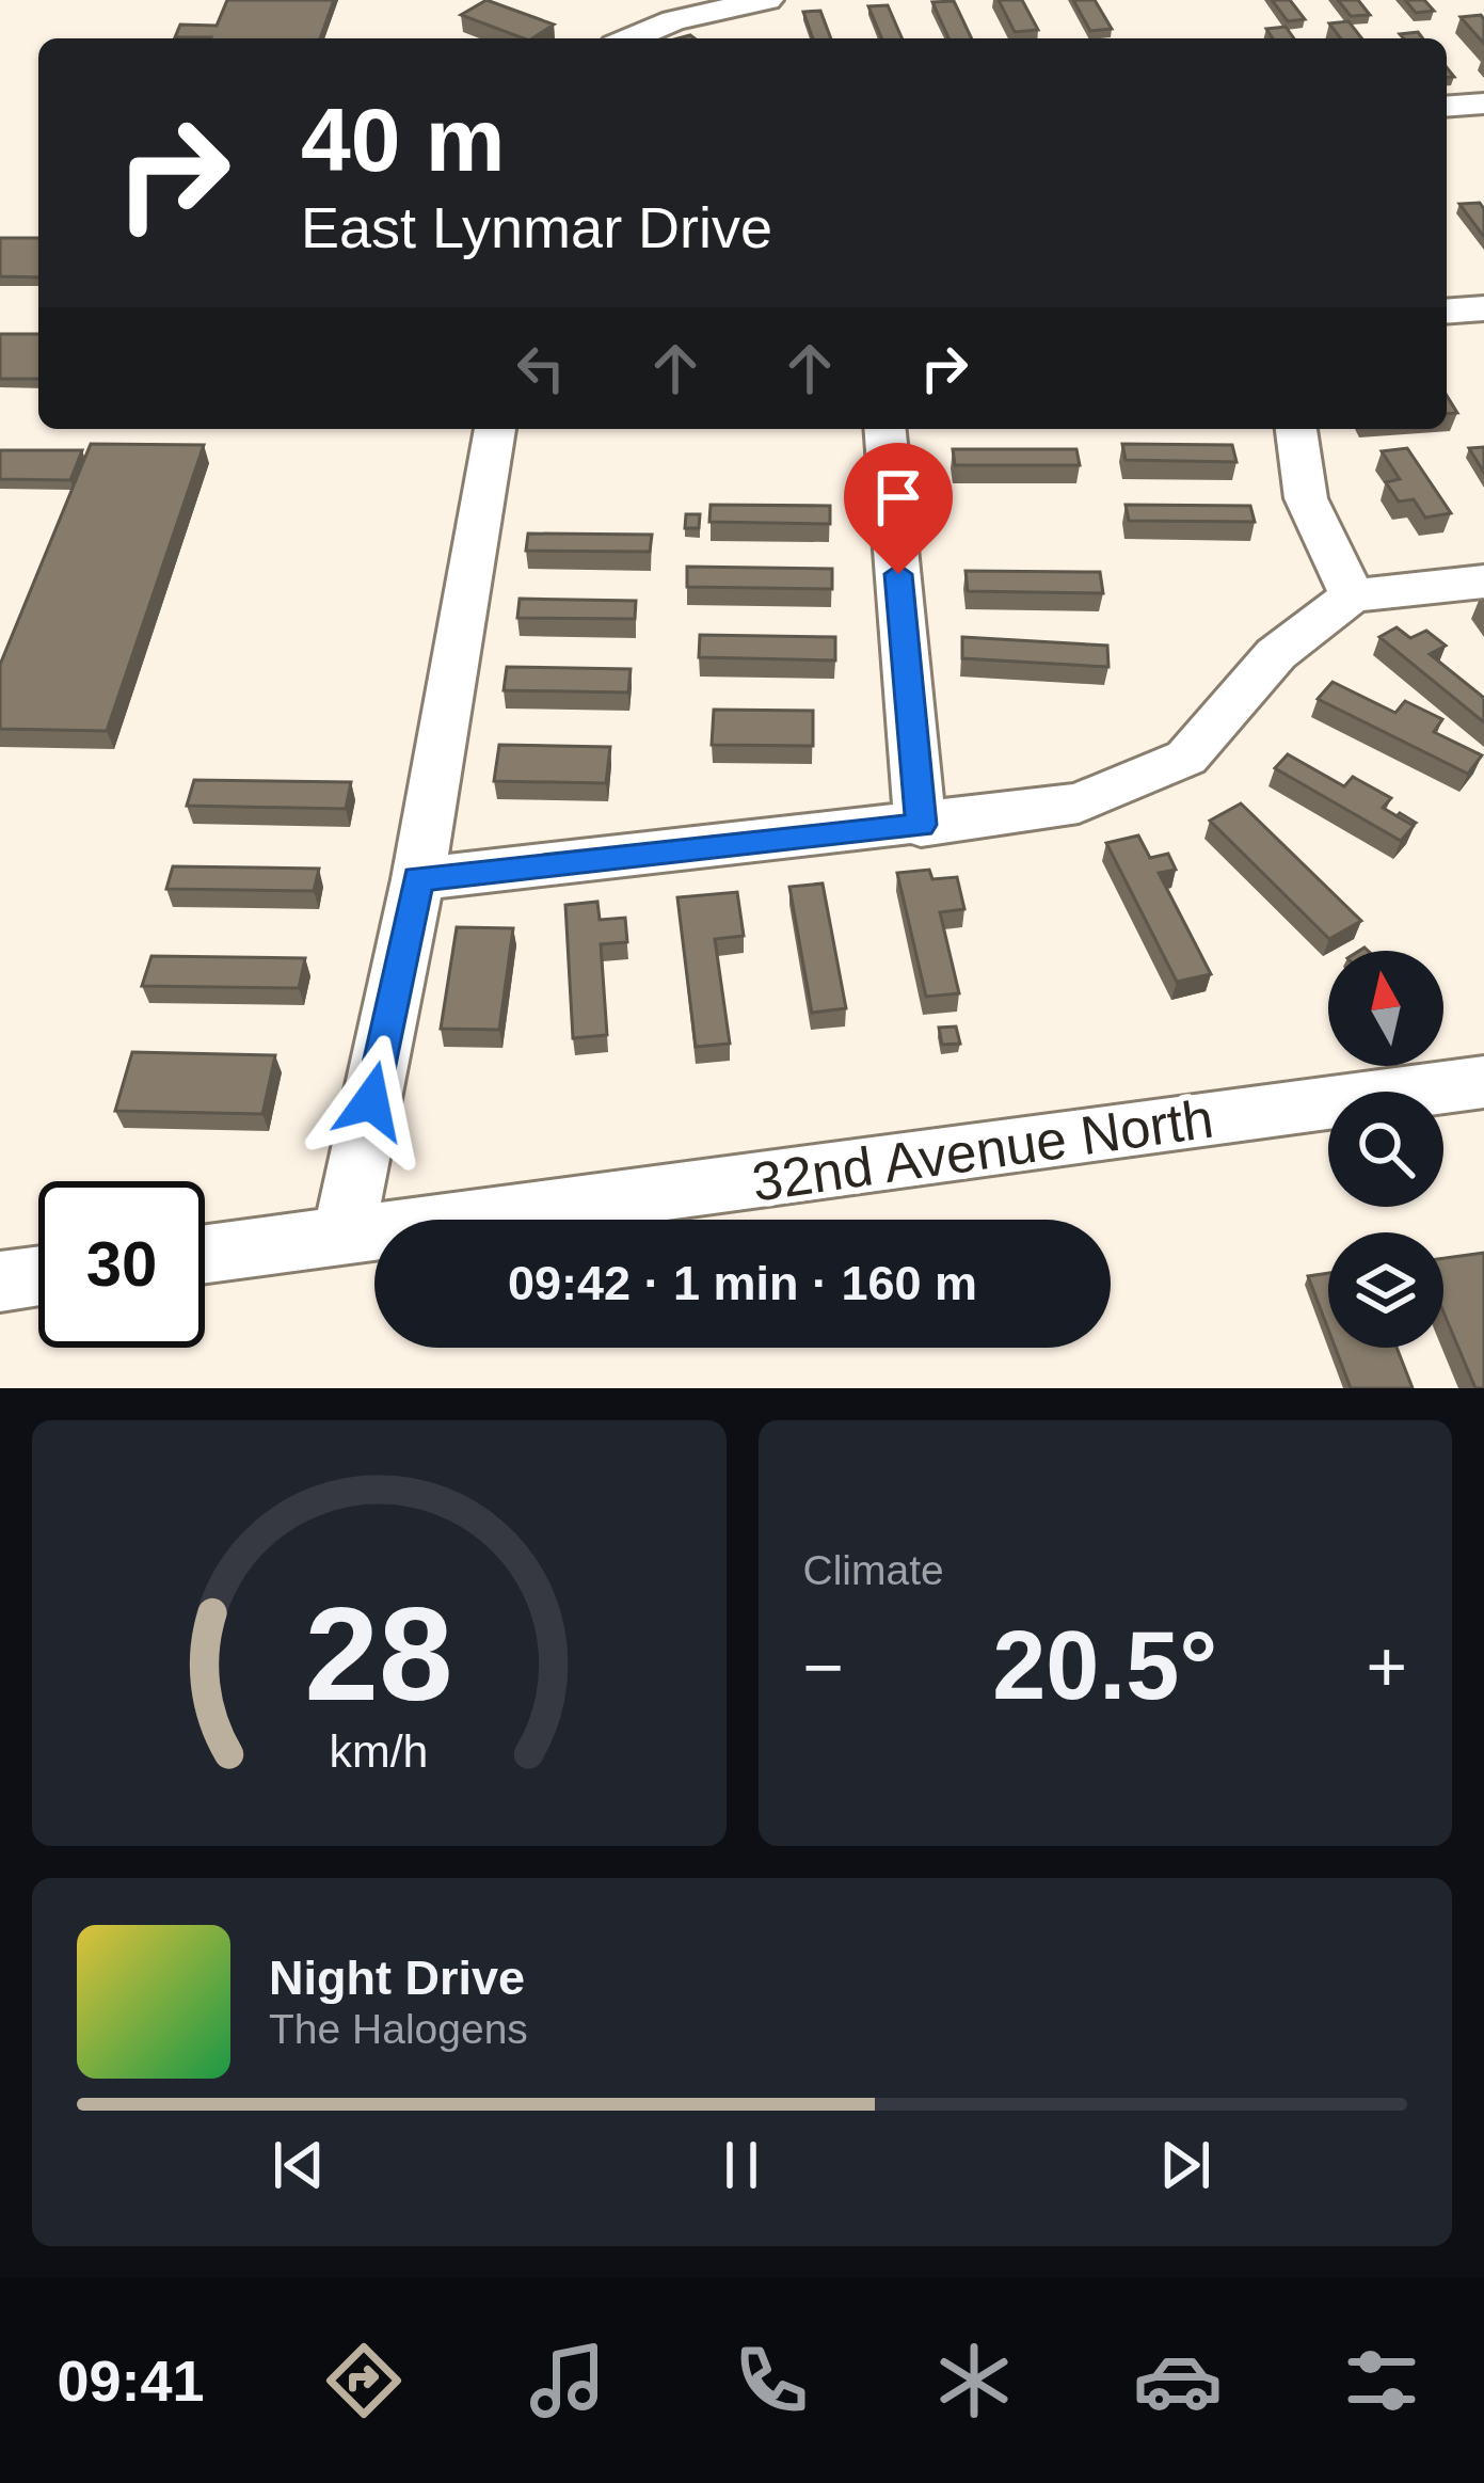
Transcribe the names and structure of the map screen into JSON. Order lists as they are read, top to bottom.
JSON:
{
  "streets": {
    "street": ["32nd Avenue North"]
  },
  "north": "top",
  "page": {
    "turn": ["40 m", "East Lynmar Drive"],
    "limit": "30",
    "trip": "09:42 · 1 min · 160 m",
    "tile": "Climate",
    "heat": ["−", "20.5°", "+"],
    "song": ["Night Drive", "The Halogens"],
    "tabs": "09:41",
    "gauge": ["28", "km/h"]
  }
}
